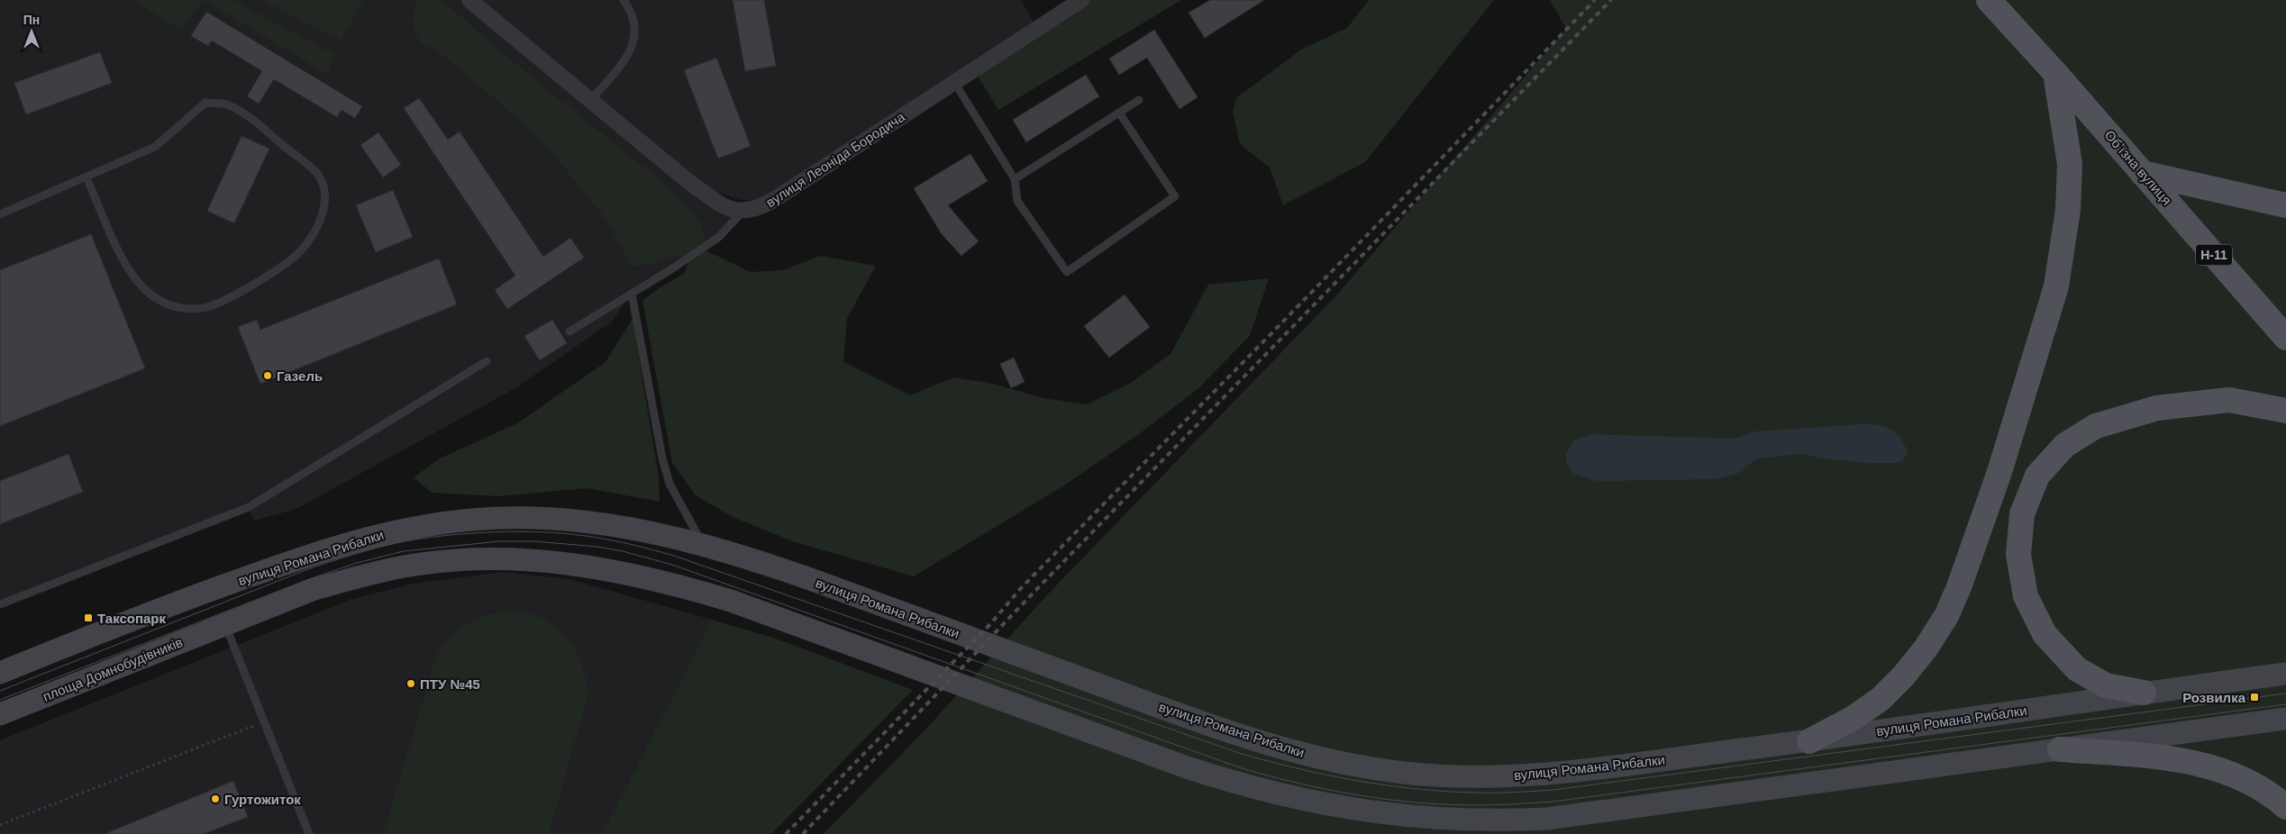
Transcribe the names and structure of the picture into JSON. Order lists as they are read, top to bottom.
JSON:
{
  "streets": {
    "main road": [
      "Обʼїзна вулиця",
      "Н-11",
      "вулиця Романа Рибалки",
      "площа Домнобудівників"
    ],
    "street": ["вулиця Леоніда Бородича"]
  },
  "places": {
    "other": ["Газель", "ПТУ №45", "Гуртожиток"],
    "transit": ["Таксопарк", "Розвилка"]
  },
  "north": "top"
}
